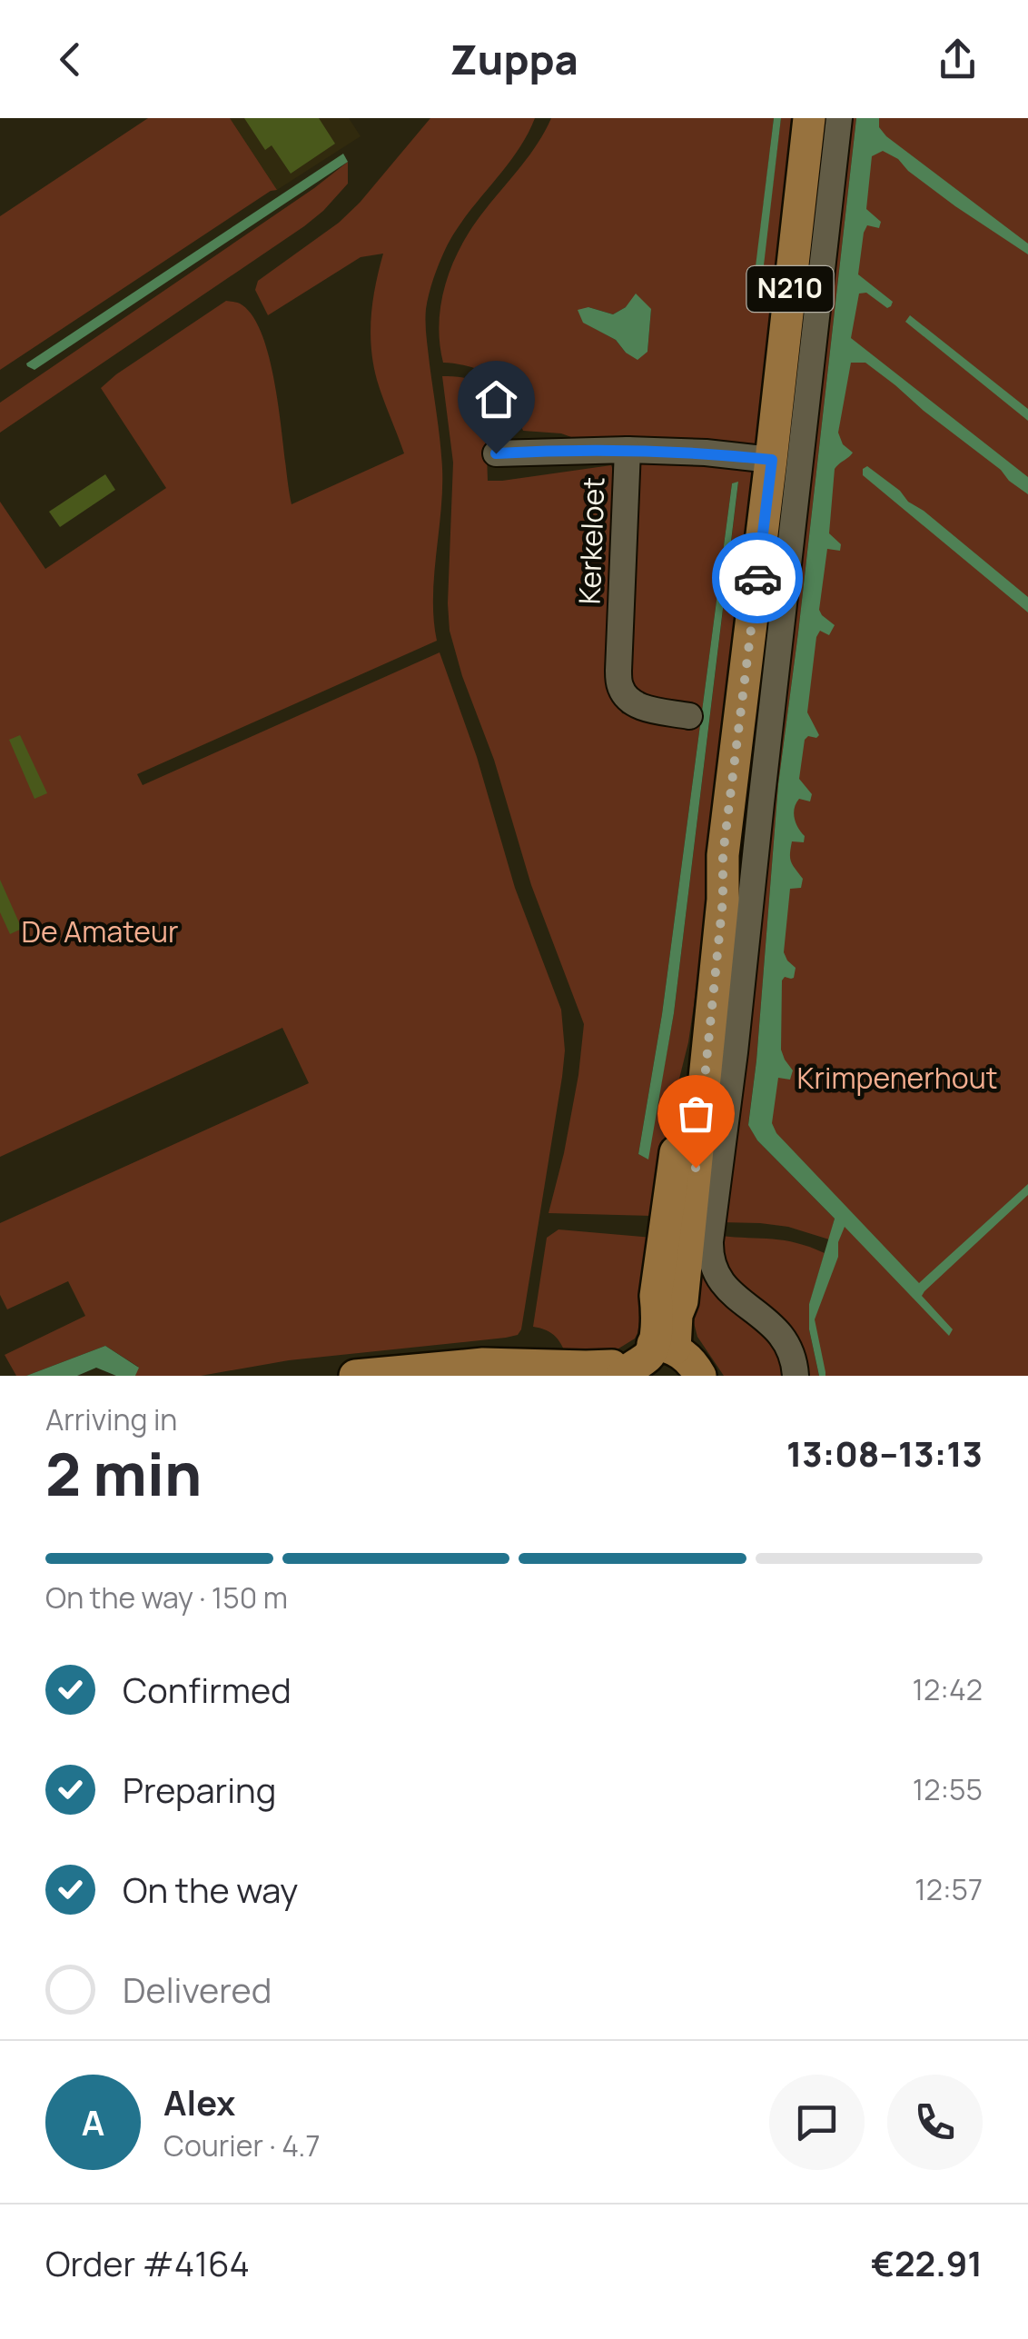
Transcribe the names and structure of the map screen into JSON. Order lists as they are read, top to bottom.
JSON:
{
  "streets": {
    "main road": ["N210"],
    "street": ["Kerkeloet"]
  },
  "parks": ["De Amateur", "Krimpenerhout"],
  "page": {
    "header": "Zuppa",
    "heading": ["2 min", "Arriving in", "13:08–13:13"],
    "panel": [
      "Alex",
      "Courier · 4.7",
      "Order #4164",
      "€22.91"
    ],
    "bar": "On the way · 150 m",
    "list": [
      ["Confirmed", "12:42"],
      ["Preparing", "12:55"],
      ["On the way", "12:57"],
      "Delivered"
    ],
    "round": "A"
  }
}
